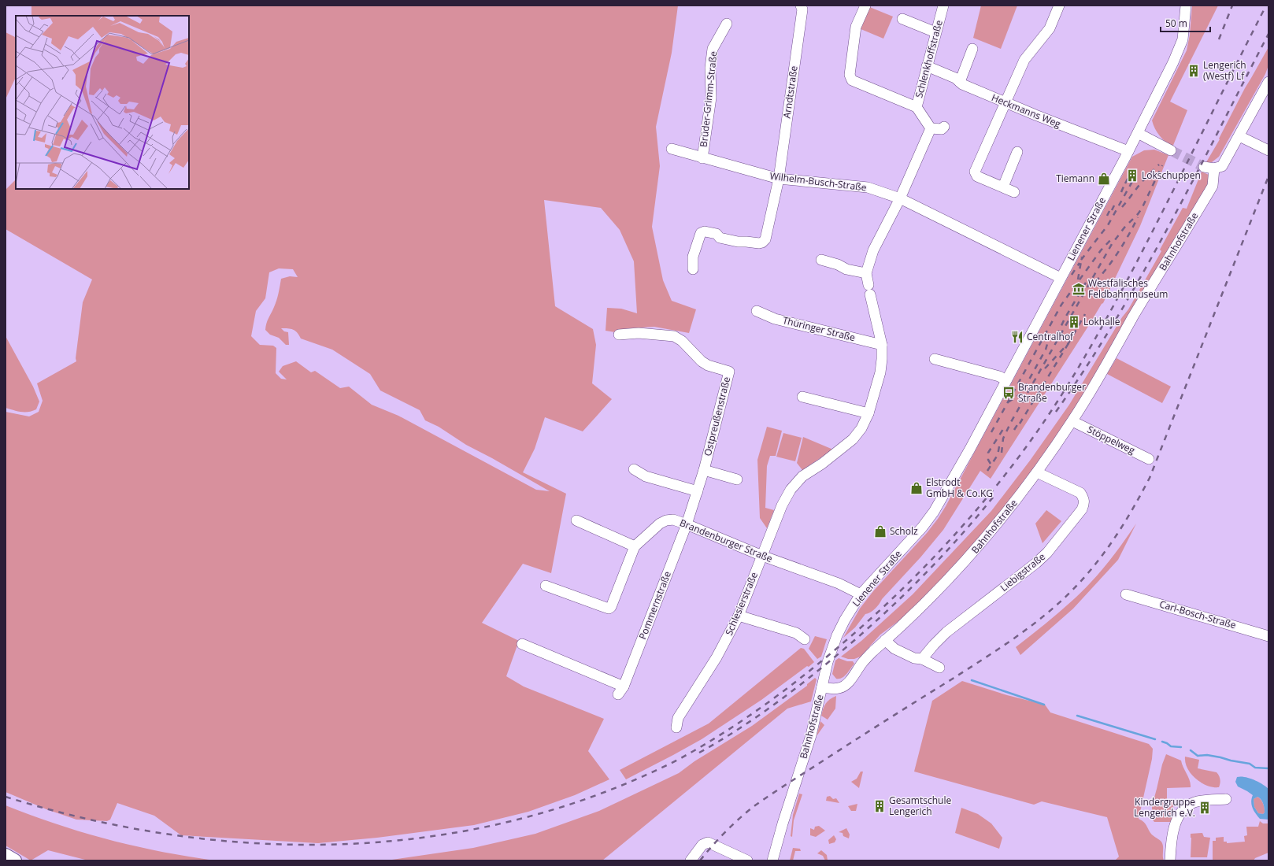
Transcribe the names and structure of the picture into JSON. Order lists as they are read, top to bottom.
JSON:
{
  "streets": {
    "street": [
      "Schlenkhoffstraße",
      "Arndtstraße",
      "Brüder-Grimm-Straße",
      "Heckmanns Weg",
      "Wilhelm-Busch-Straße",
      "Lienener Straße",
      "Bahnhofstraße",
      "Thüringer Straße",
      "Ostpreußenstraße",
      "Stöppelweg",
      "Brandenburger Straße",
      "Liebigstraße",
      "Schlesierstraße",
      "Pommernstraße",
      "Carl-Bosch-Straße"
    ]
  },
  "crossings": [
    ["Schlenkhoffstraße", "Heckmanns Weg"],
    ["Arndtstraße", "Wilhelm-Busch-Straße"],
    ["Brüder-Grimm-Straße", "Wilhelm-Busch-Straße"],
    ["Heckmanns Weg", "Lienener Straße"],
    ["Wilhelm-Busch-Straße", "Lienener Straße"],
    ["Wilhelm-Busch-Straße", "Schlesierstraße"],
    ["Lienener Straße", "Bahnhofstraße"],
    ["Lienener Straße", "Brandenburger Straße"],
    ["Bahnhofstraße", "Stöppelweg"],
    ["Bahnhofstraße", "Liebigstraße"],
    ["Thüringer Straße", "Schlesierstraße"],
    ["Ostpreußenstraße", "Brandenburger Straße"],
    ["Ostpreußenstraße", "Pommernstraße"],
    ["Brandenburger Straße", "Schlesierstraße"],
    ["Brandenburger Straße", "Pommernstraße"]
  ],
  "places": {
    "building": [
      "Lengerich (Westf) Lf",
      "Lokschuppen",
      "Lokhalle",
      "Gesamtschule Lengerich",
      "Kindergruppe Lengerich e.V."
    ],
    "shop": ["Tiemann", "Elstrodt GmbH & Co.KG", "Scholz"],
    "museum": ["Westfälisches Feldbahnmuseum"],
    "restaurant": ["Centralhof"],
    "bus stop": ["Brandenburger Straße"]
  },
  "scale_bar": "50 m"
}
